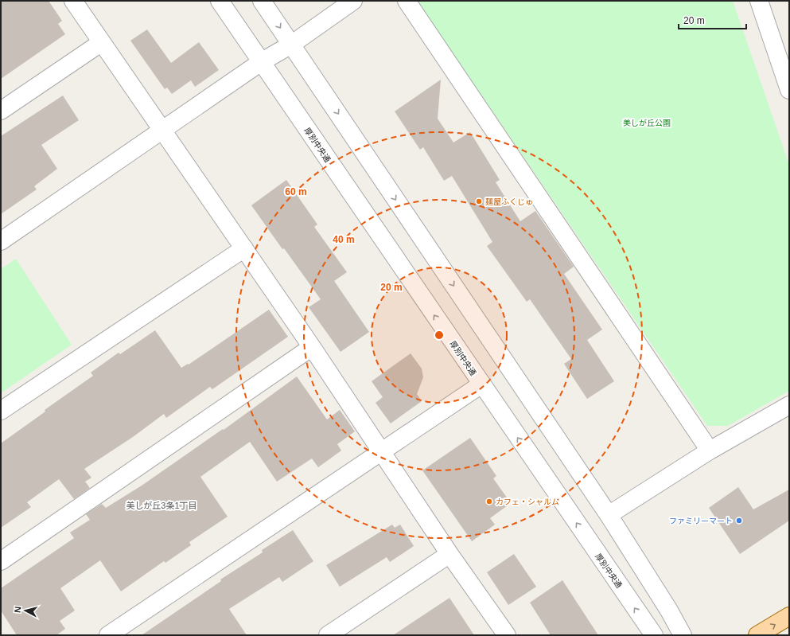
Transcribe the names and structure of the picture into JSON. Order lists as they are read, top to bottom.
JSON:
{
  "streets": {
    "street": ["厚別中央通"]
  },
  "districts": ["美しが丘3条1丁目"],
  "parks": ["美しが丘公園"],
  "places": ["麺屋ふくじゅ", "カフェ・シャルム", "ファミリーマート"],
  "scale_bar": "20 m",
  "north": "left",
  "rings": ["60 m", "40 m", "20 m"]
}
